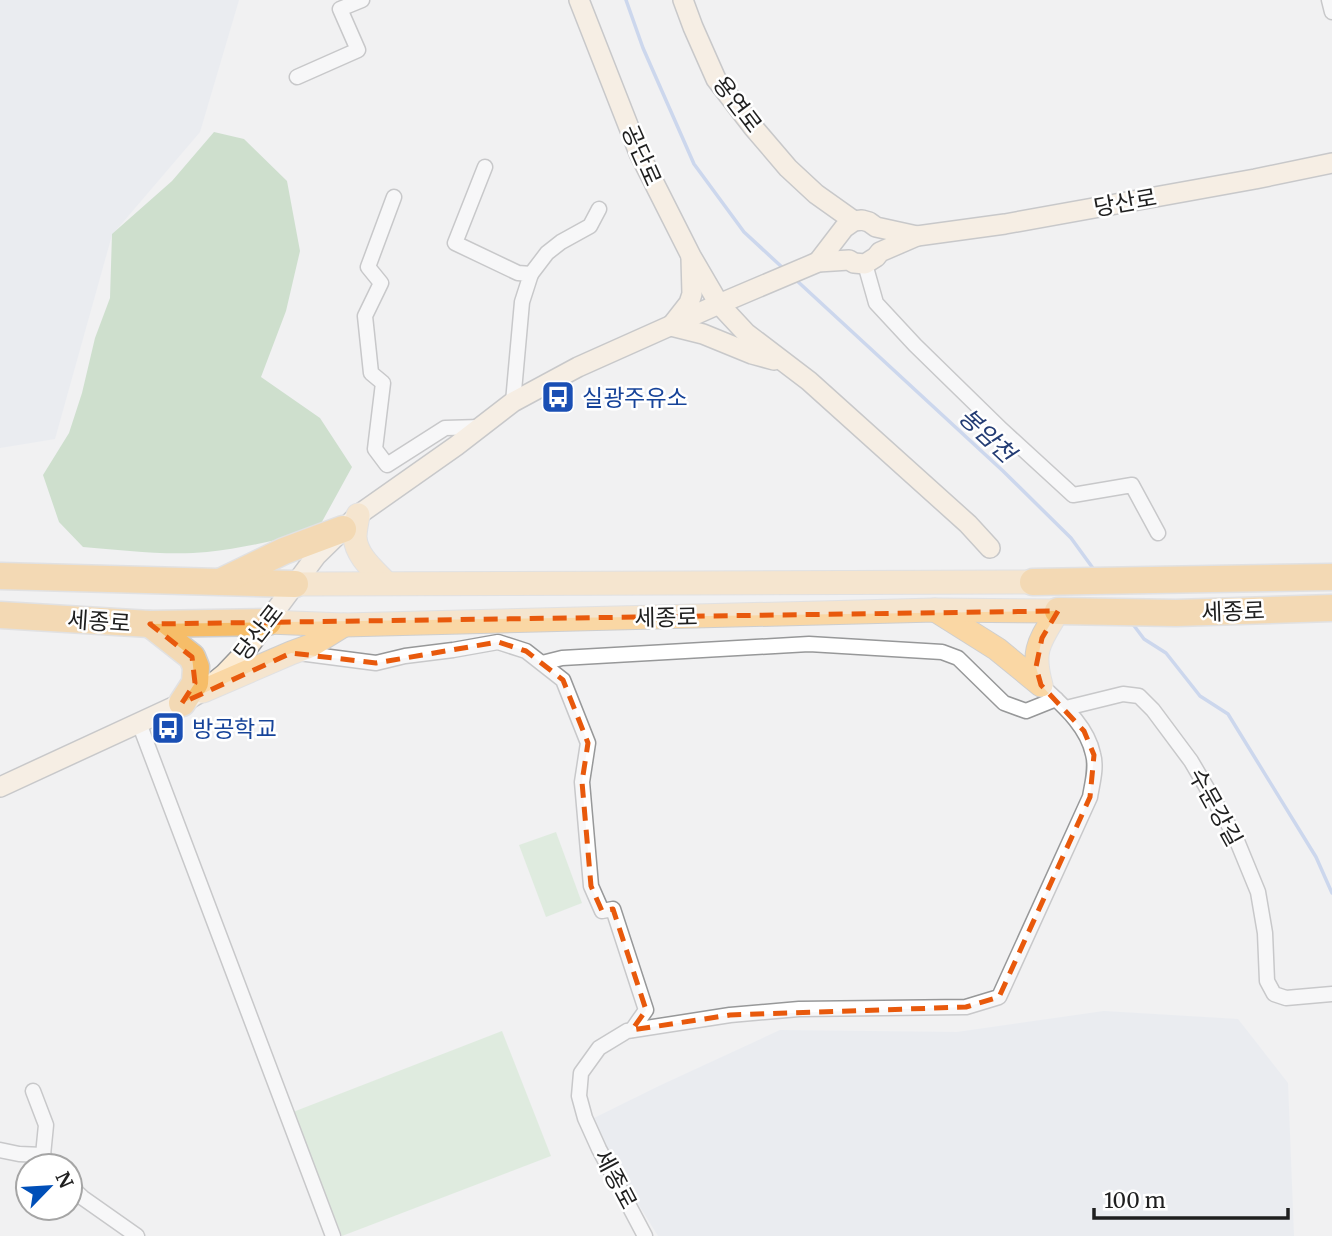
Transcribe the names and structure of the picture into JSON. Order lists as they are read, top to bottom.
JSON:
{
  "streets": {
    "highway": ["세종로"],
    "main road": ["용연로", "공단로", "당산로"],
    "street": ["수문강길"]
  },
  "crossings": [
    ["공단로", "당산로"],
    ["당산로", "세종로"],
    ["세종로", "수문강길"]
  ],
  "water": ["봉암천"],
  "places": {
    "bus stop": ["실광주유소", "방공학교"]
  },
  "scale_bar": "100 m",
  "north": "top right"
}
